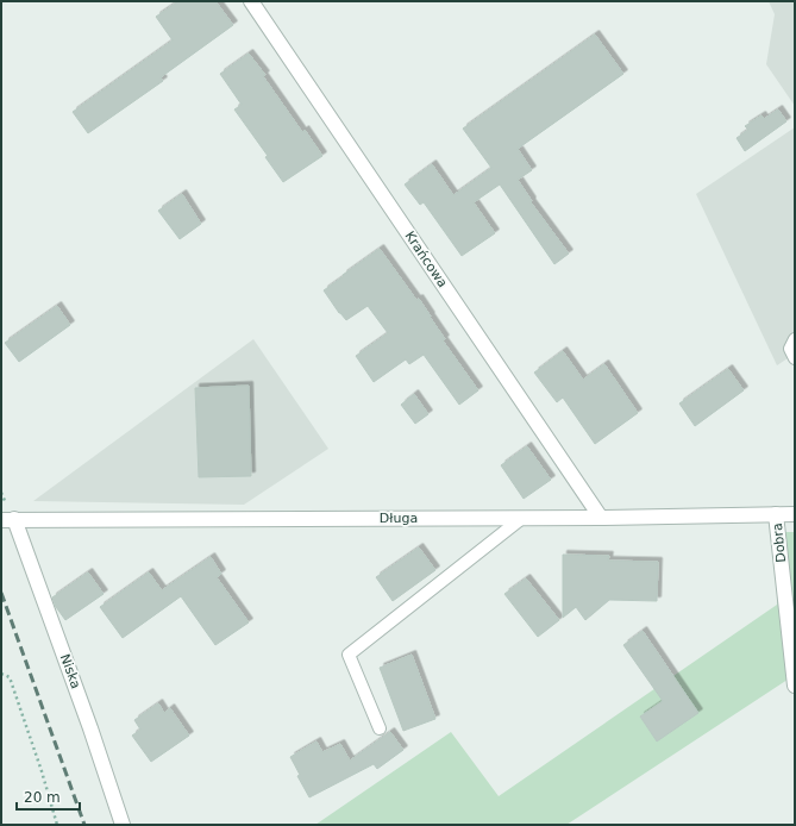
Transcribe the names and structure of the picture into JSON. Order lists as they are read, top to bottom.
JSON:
{
  "streets": {
    "street": [
      "Krańcowa",
      "Długa",
      "Dobra",
      "Niska"
    ]
  },
  "crossings": [
    ["Krańcowa", "Długa"],
    ["Długa", "Dobra"],
    ["Długa", "Niska"]
  ],
  "scale_bar": "20 m"
}
